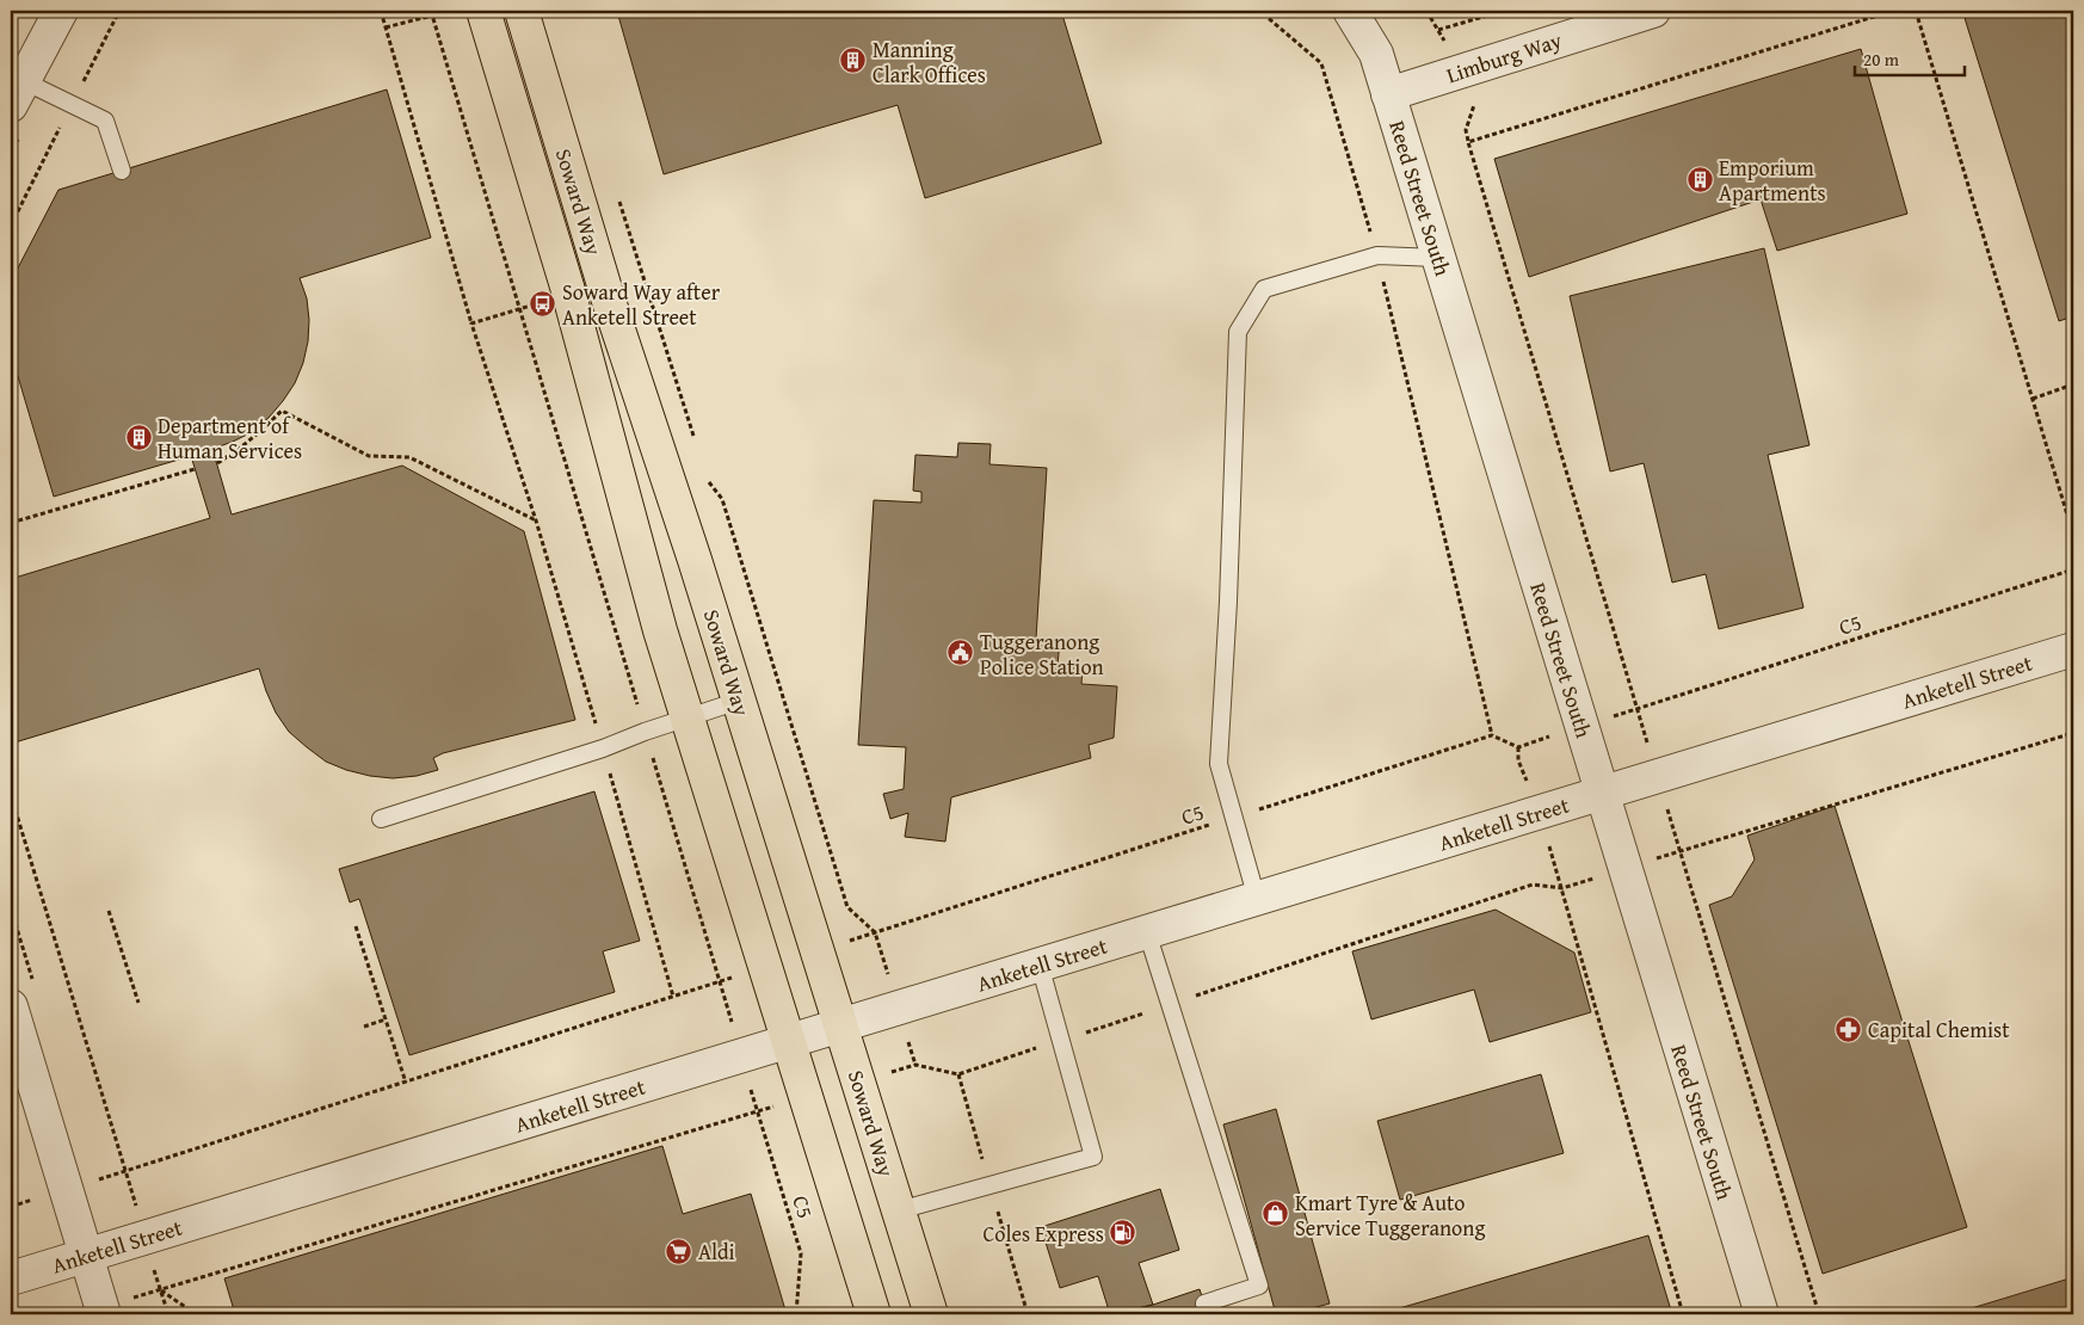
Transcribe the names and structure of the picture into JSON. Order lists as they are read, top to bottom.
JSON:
{
  "streets": {
    "main road": ["Soward Way"],
    "street": ["Limburg Way", "Reed Street South", "Anketell Street"],
    "path": ["C5"]
  },
  "crossings": [
    ["Limburg Way", "Reed Street South"],
    ["Reed Street South", "Anketell Street"],
    ["Soward Way", "Anketell Street"]
  ],
  "places": {
    "building": ["Manning Clark Offices", "Emporium Apartments", "Department of Human Services"],
    "bus stop": ["Soward Way after Anketell Street"],
    "public building": ["Tuggeranong Police Station"],
    "pharmacy": ["Capital Chemist"],
    "shop": ["Kmart Tyre & Auto Service Tuggeranong"],
    "fuel station": ["Coles Express"],
    "supermarket": ["Aldi"]
  },
  "scale_bar": "20 m"
}
